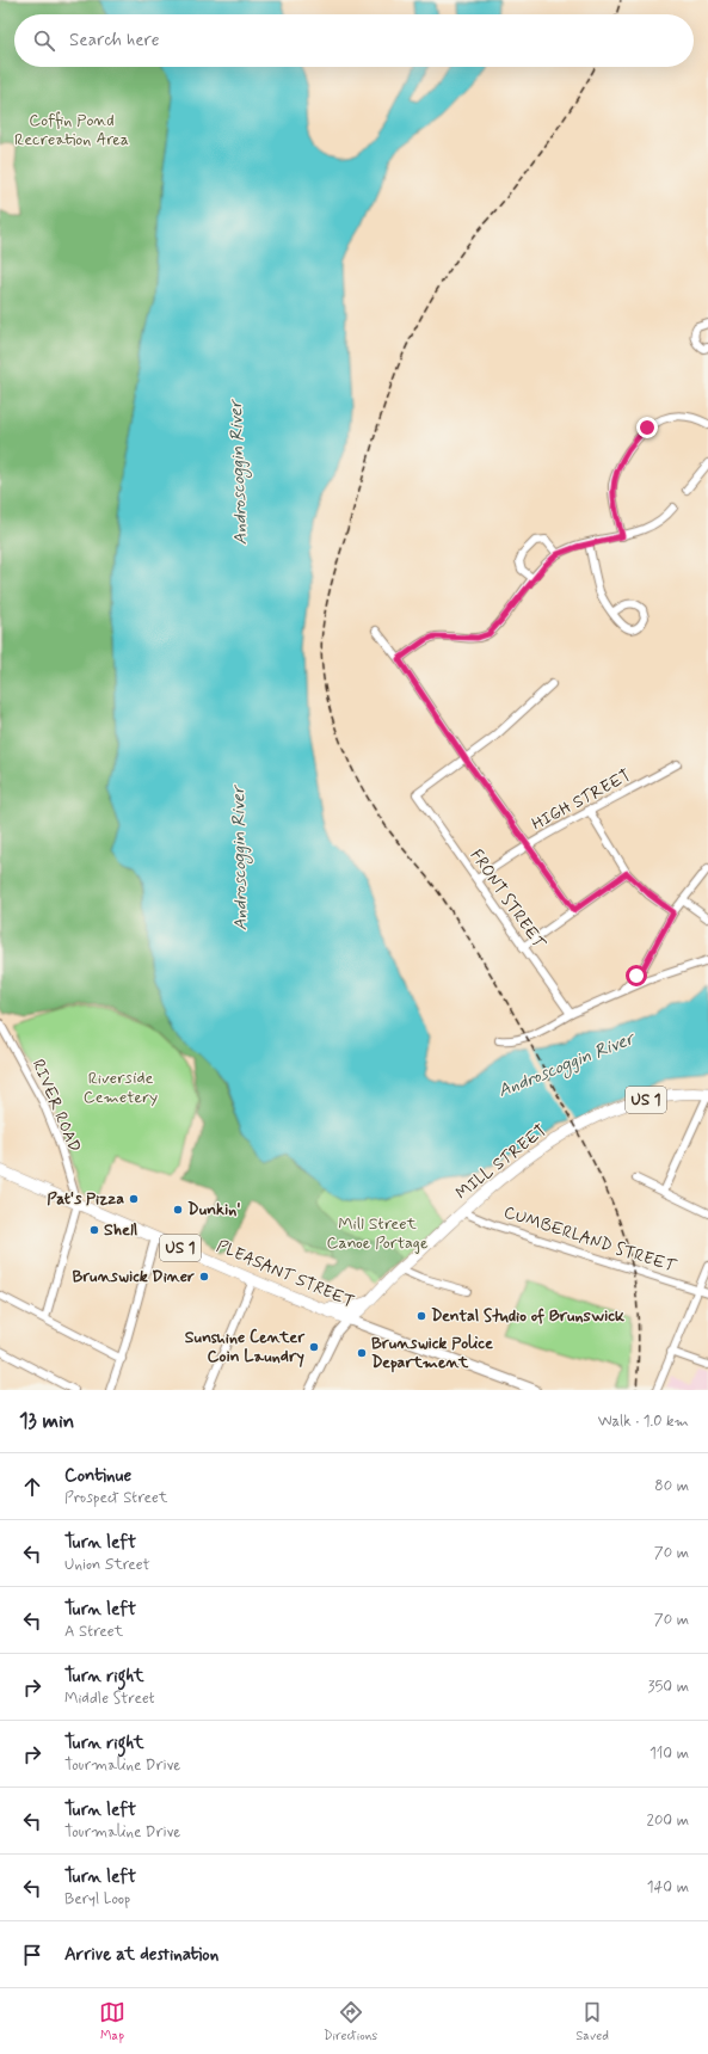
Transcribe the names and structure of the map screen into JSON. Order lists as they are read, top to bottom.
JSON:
{
  "streets": {
    "highway": ["US 1", "MILL STREET", "PLEASANT STREET"],
    "street": [
      "HIGH STREET",
      "FRONT STREET",
      "RIVER ROAD",
      "CUMBERLAND STREET"
    ]
  },
  "crossings": [
    ["HIGH STREET", "FRONT STREET"],
    ["US 1", "MILL STREET"],
    ["US 1", "PLEASANT STREET"],
    ["RIVER ROAD", "PLEASANT STREET"],
    ["MILL STREET", "CUMBERLAND STREET"],
    ["MILL STREET", "PLEASANT STREET"]
  ],
  "water": ["Androscoggin River"],
  "parks": ["Coffin Pond Recreation Area", "Riverside Cemetery", "Mill Street Canoe Portage"],
  "places": [
    "Pat's Pizza",
    "Dunkin'",
    "Shell",
    "Brunswick Diner",
    "Dental Studio of Brunswick",
    "Sunshine Center Coin Laundry",
    "Brunswick Police Department"
  ],
  "page": {
    "search": "Search here",
    "heading": ["13 min", "Walk · 1.0 km"],
    "list": [
      ["Continue", "Prospect Street", "80 m"],
      ["Turn left", "Union Street", "70 m"],
      ["Turn left", "A Street", "70 m"],
      ["Turn right", "Middle Street", "350 m"],
      ["Turn right", "Tourmaline Drive", "110 m"],
      ["Turn left", "Tourmaline Drive", "200 m"],
      ["Turn left", "Beryl Loop", "140 m"],
      "Arrive at destination"
    ],
    "nav": ["Map", "Directions", "Saved"]
  }
}
